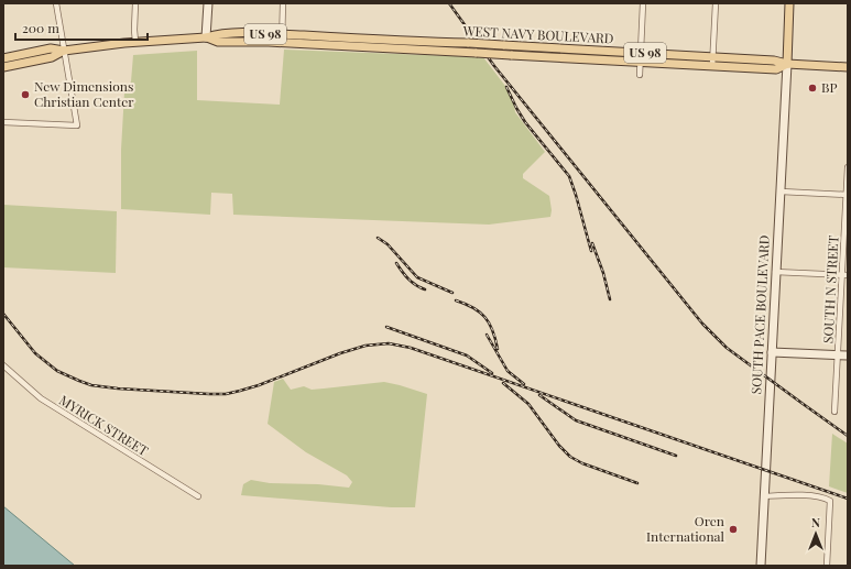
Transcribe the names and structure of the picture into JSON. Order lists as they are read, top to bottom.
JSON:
{
  "streets": {
    "main road": ["US 98", "WEST NAVY BOULEVARD", "SOUTH PACE BOULEVARD"],
    "street": ["SOUTH N STREET", "MYRICK STREET"]
  },
  "crossings": [
    ["WEST NAVY BOULEVARD", "SOUTH PACE BOULEVARD"]
  ],
  "places": ["BP", "New Dimensions Christian Center", "Oren International"],
  "scale_bar": "200 m",
  "north": "top"
}
